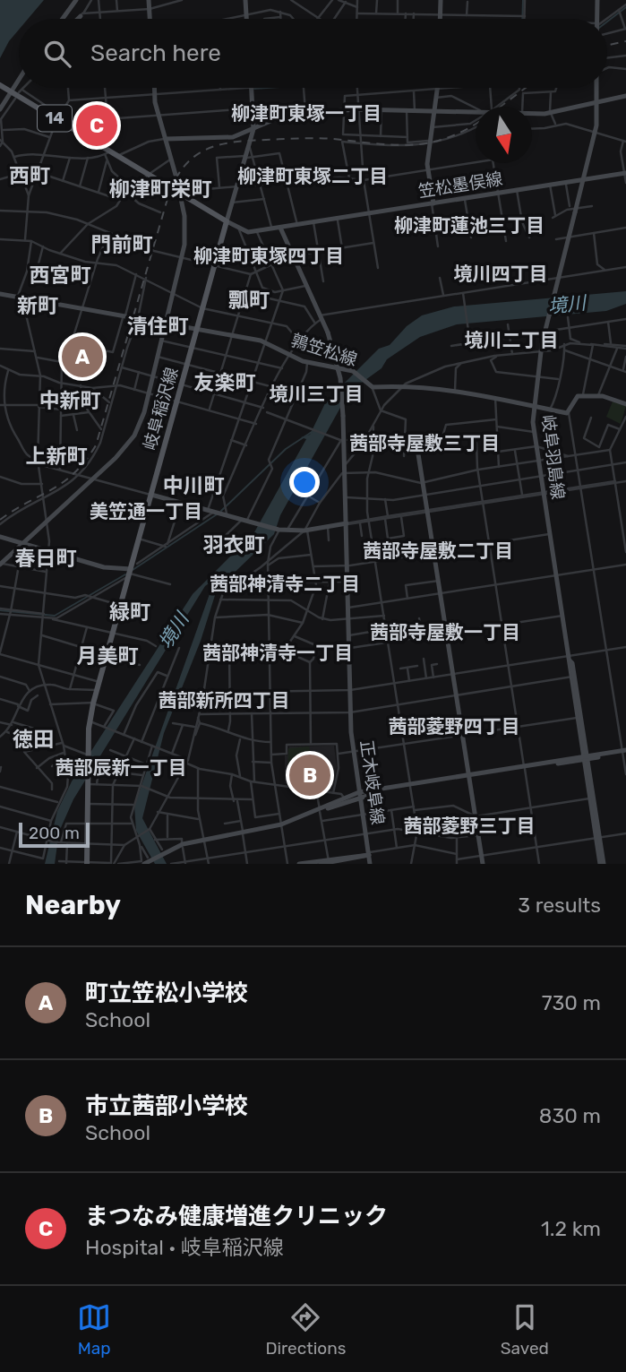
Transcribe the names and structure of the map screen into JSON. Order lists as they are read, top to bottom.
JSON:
{
  "streets": {
    "main road": [
      "14",
      "笠松墨俣線",
      "鶉笠松線",
      "岐阜稲沢線",
      "岐阜羽島線",
      "正木岐阜線"
    ]
  },
  "crossings": [
    ["14", "笠松墨俣線"],
    ["14", "岐阜稲沢線"],
    ["笠松墨俣線", "岐阜稲沢線"],
    ["笠松墨俣線", "岐阜羽島線"],
    ["笠松墨俣線", "正木岐阜線"],
    ["鶉笠松線", "岐阜稲沢線"]
  ],
  "districts": [
    "柳津町東塚一丁目",
    "西町",
    "柳津町東塚二丁目",
    "柳津町栄町",
    "柳津町蓮池三丁目",
    "門前町",
    "柳津町東塚四丁目",
    "境川四丁目",
    "西宮町",
    "瓢町",
    "新町",
    "清住町",
    "境川二丁目",
    "友楽町",
    "境川三丁目",
    "中新町",
    "茜部寺屋敷三丁目",
    "上新町",
    "中川町",
    "美笠通一丁目",
    "羽衣町",
    "茜部寺屋敷二丁目",
    "春日町",
    "茜部神清寺二丁目",
    "緑町",
    "茜部寺屋敷一丁目",
    "茜部神清寺一丁目",
    "月美町",
    "茜部新所四丁目",
    "茜部菱野四丁目",
    "徳田",
    "茜部辰新一丁目",
    "茜部菱野三丁目"
  ],
  "water": ["境川"],
  "scale_bar": "200 m",
  "north": "bottom",
  "page": {
    "search": "Search here",
    "pins": ["C", "A", "B"],
    "scale": "200 m",
    "heading": ["Nearby", "3 results"],
    "list": [
      {
        "mark": "A",
        "name": "町立笠松小学校",
        "note": "School",
        "value": "730 m"
      },
      {
        "mark": "B",
        "name": "市立茜部小学校",
        "note": "School",
        "value": "830 m"
      },
      {
        "mark": "C",
        "name": "まつなみ健康増進クリニック",
        "note": "Hospital · 岐阜稲沢線",
        "value": "1.2 km"
      }
    ],
    "nav": ["Map", "Directions", "Saved"]
  }
}
